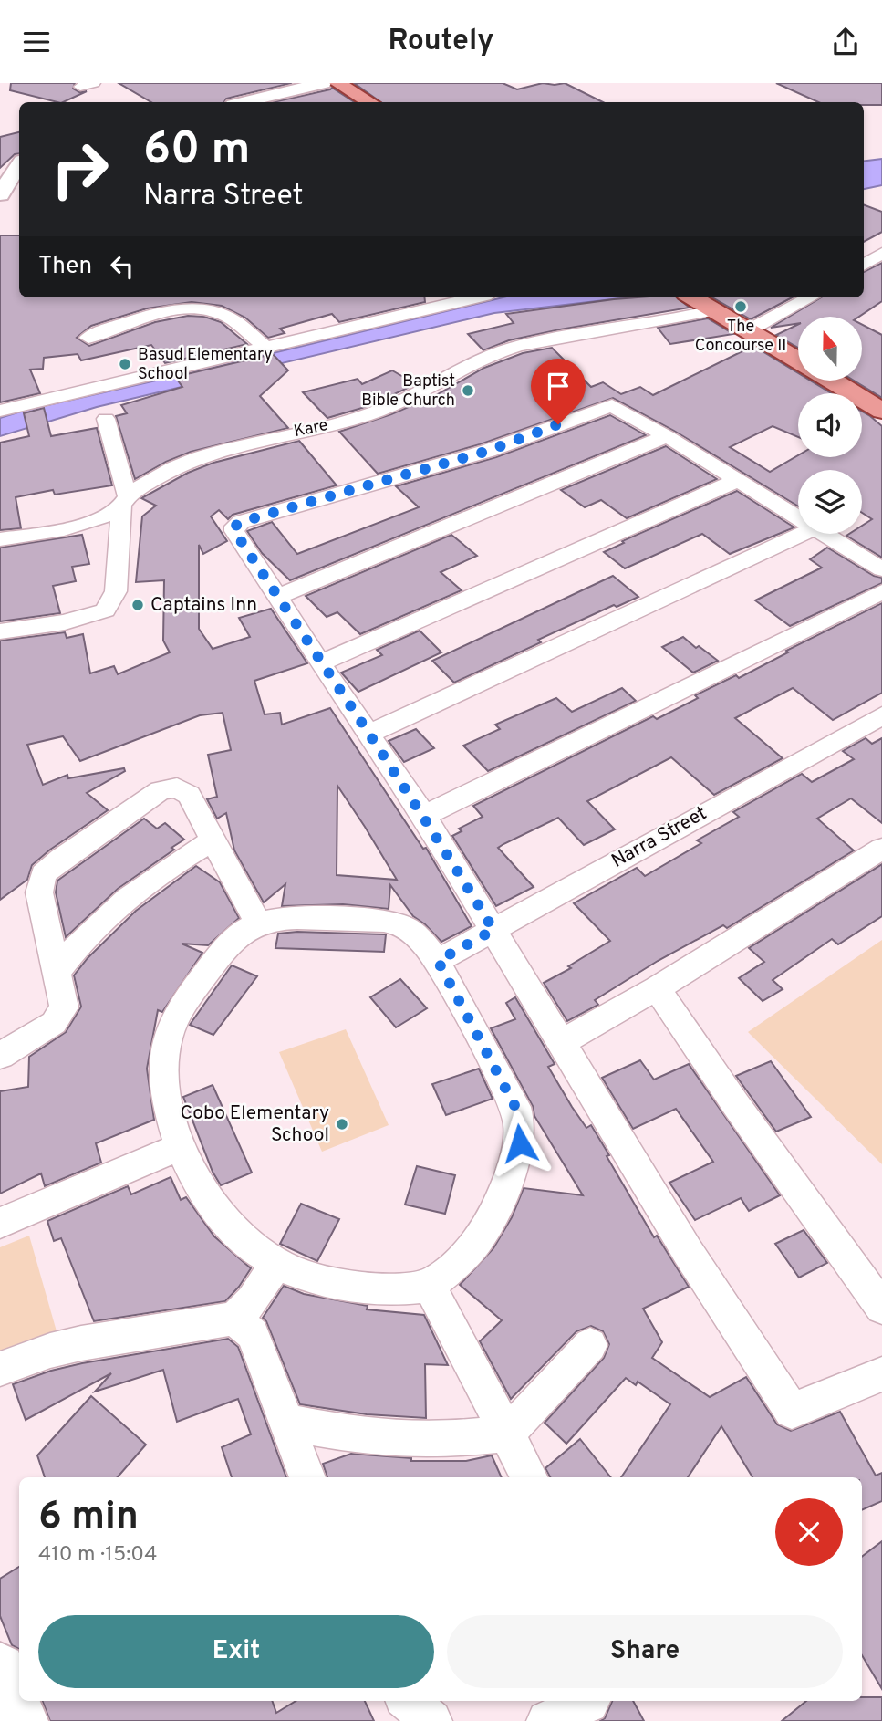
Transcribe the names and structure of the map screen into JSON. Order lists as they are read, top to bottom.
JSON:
{
  "streets": {
    "street": ["Kare", "Narra Street"]
  },
  "places": [
    "The Concourse II",
    "Basud Elementary School",
    "Baptist Bible Church",
    "Captains Inn",
    "Cobo Elementary School"
  ],
  "north": "top",
  "page": {
    "header": "Routely",
    "turn": ["60 m", "Narra Street"],
    "then": "Then",
    "heading": ["6 min", "410 m · 15:04"],
    "buttons": ["Exit", "Share"]
  }
}
